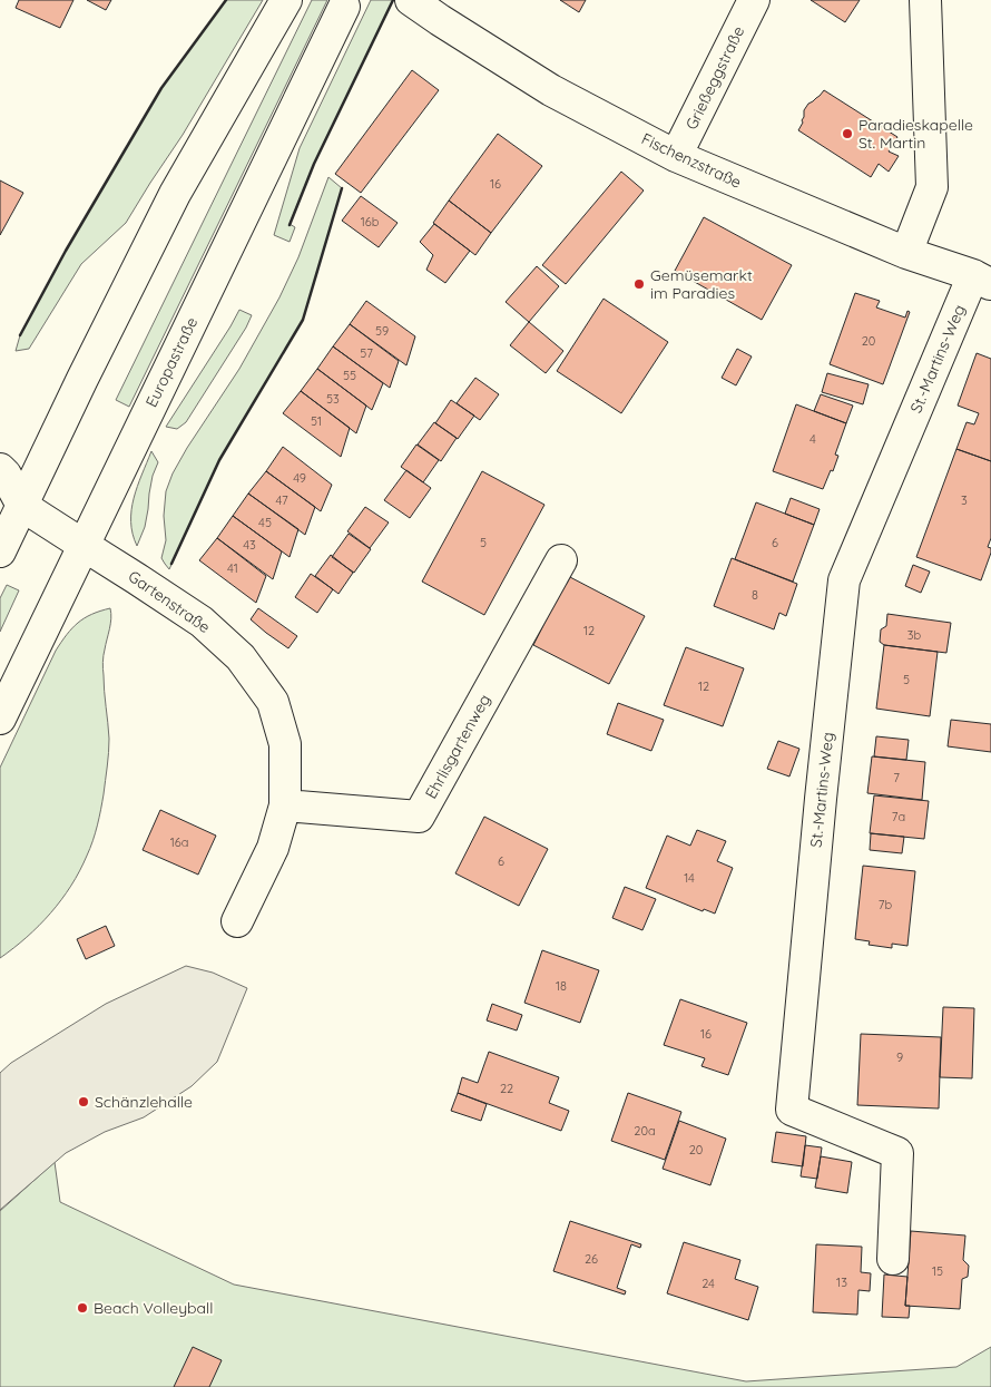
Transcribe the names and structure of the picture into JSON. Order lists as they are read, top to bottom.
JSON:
{
  "streets": {
    "street": [
      "Grießeggstraße",
      "Fischenzstraße",
      "St.-Martins-Weg",
      "Europastraße",
      "Gartenstraße",
      "Ehrlisgartenweg"
    ]
  },
  "crossings": [
    ["Grießeggstraße", "Fischenzstraße"],
    ["Fischenzstraße", "St.-Martins-Weg"],
    ["Europastraße", "Gartenstraße"],
    ["Gartenstraße", "Ehrlisgartenweg"]
  ],
  "places": [
    "Paradieskapelle St. Martin",
    "Gemüsemarkt im Paradies",
    "Schänzlehalle",
    "Beach Volleyball"
  ],
  "house_numbers": [
    "16",
    "16b",
    "59",
    "20",
    "57",
    "55",
    "53",
    "51",
    "4",
    "49",
    "47",
    "3",
    "45",
    "5",
    "6",
    "43",
    "41",
    "8",
    "12",
    "3b",
    "5",
    "12",
    "7",
    "7a",
    "16a",
    "6",
    "14",
    "7b",
    "18",
    "16",
    "9",
    "22",
    "20a",
    "20",
    "26",
    "15",
    "13",
    "24"
  ]
}
